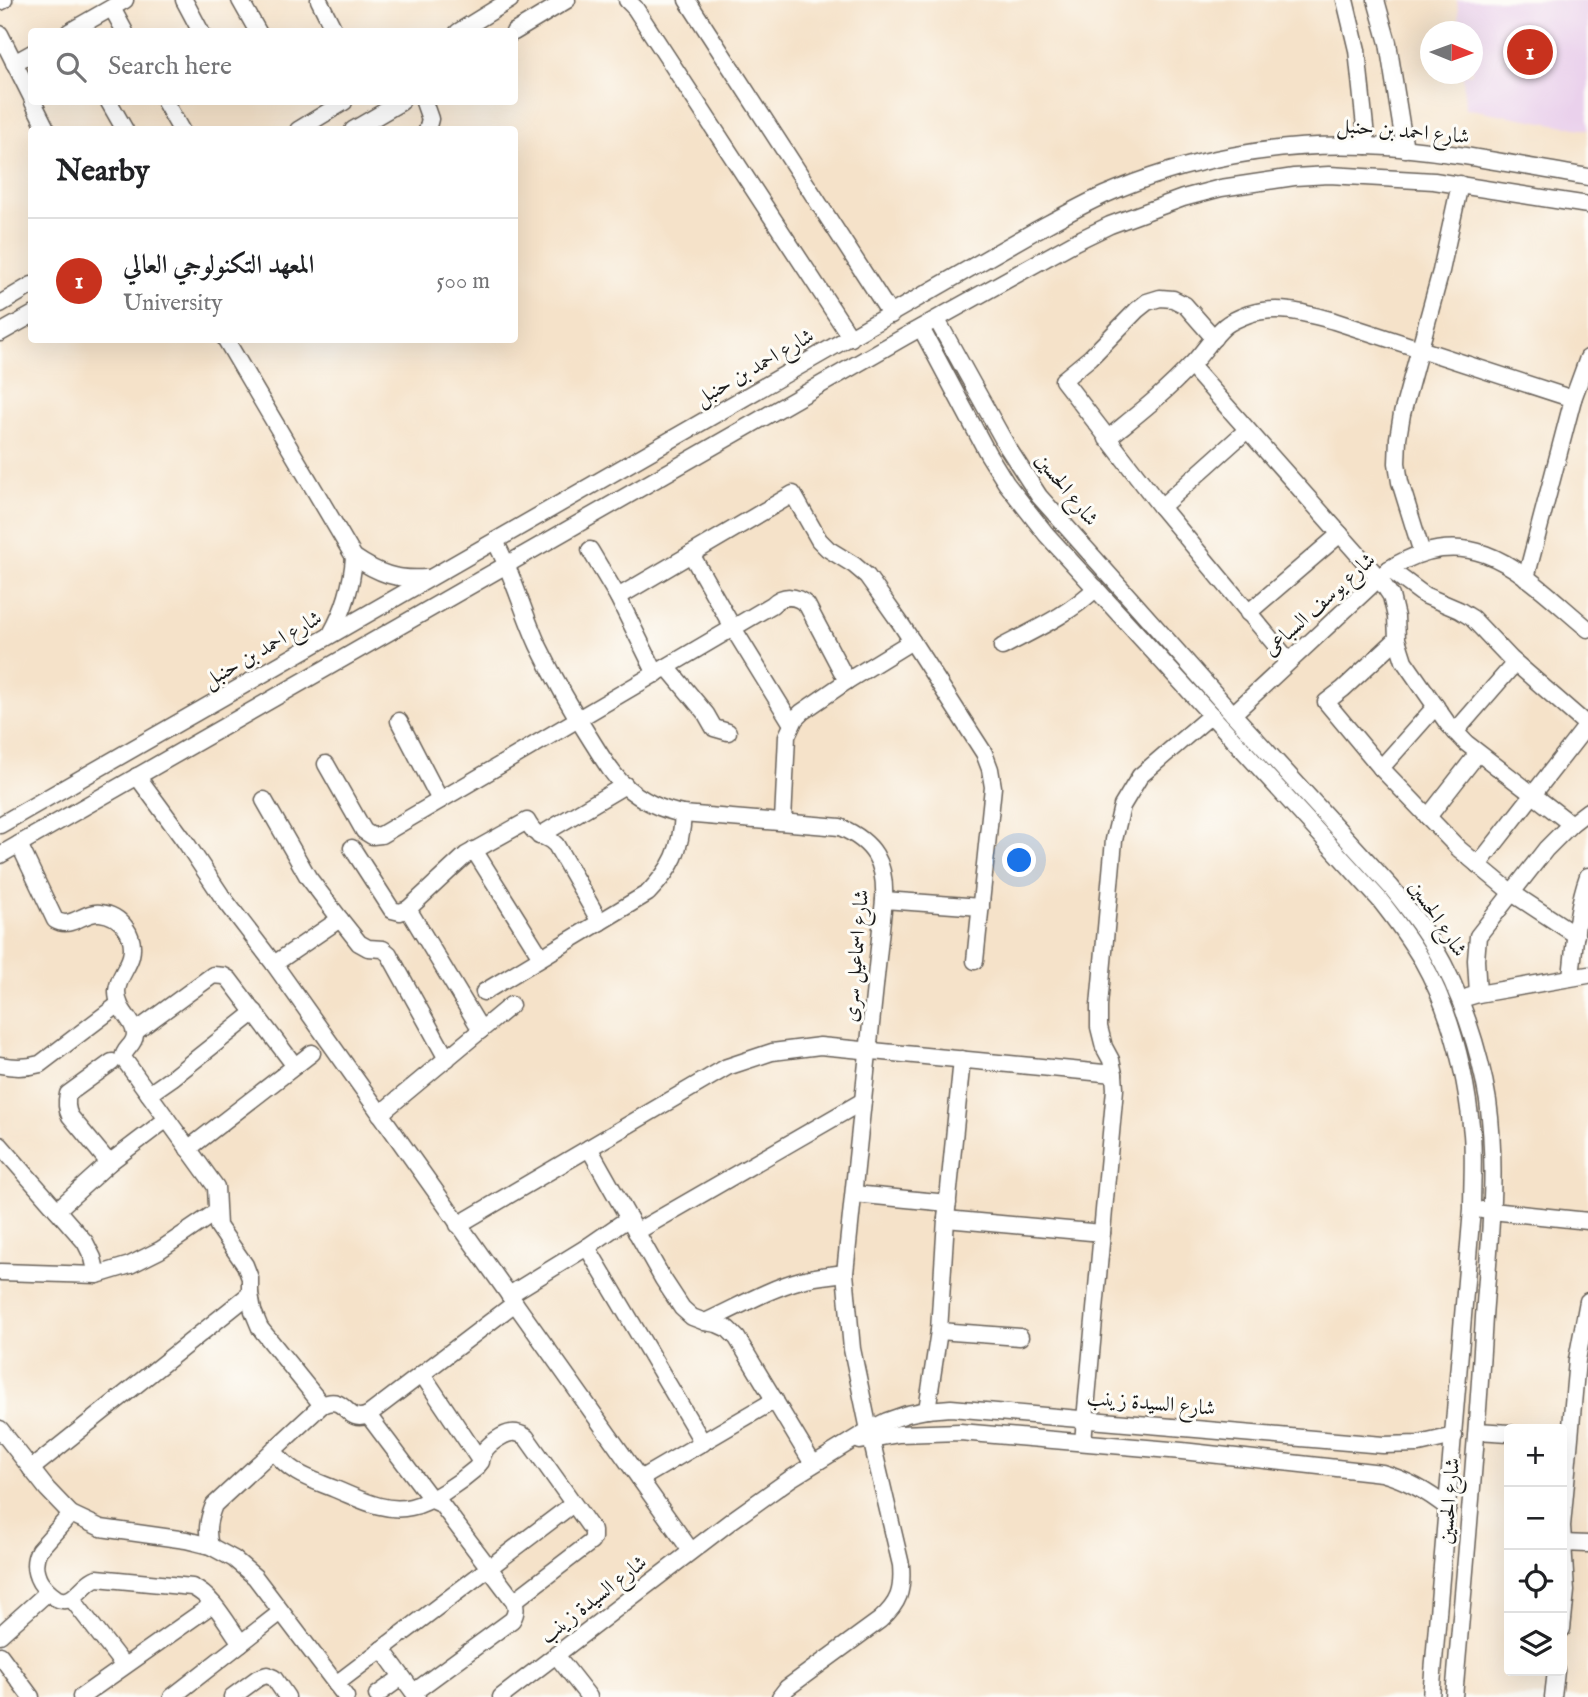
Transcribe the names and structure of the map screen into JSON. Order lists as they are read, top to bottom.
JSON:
{
  "streets": {
    "street": [
      "شارع احمد بن حنبل",
      "شارع الحسين",
      "شارع يوسف السباعى",
      "شارع اسماعيل سرى",
      "شارع السيدة زينب"
    ]
  },
  "crossings": [
    ["شارع احمد بن حنبل", "شارع اسماعيل سرى"],
    ["شارع الحسين", "شارع يوسف السباعى"],
    ["شارع الحسين", "شارع السيدة زينب"],
    ["شارع اسماعيل سرى", "شارع السيدة زينب"]
  ],
  "north": "right",
  "page": {
    "pins": "1",
    "search": "Search here",
    "heading": "Nearby",
    "list": [
      {
        "mark": "1",
        "name": "المعهد التكنولوجي العالي",
        "note": "University",
        "value": "500 m"
      }
    ],
    "map_buttons": ["+", "−"]
  }
}
